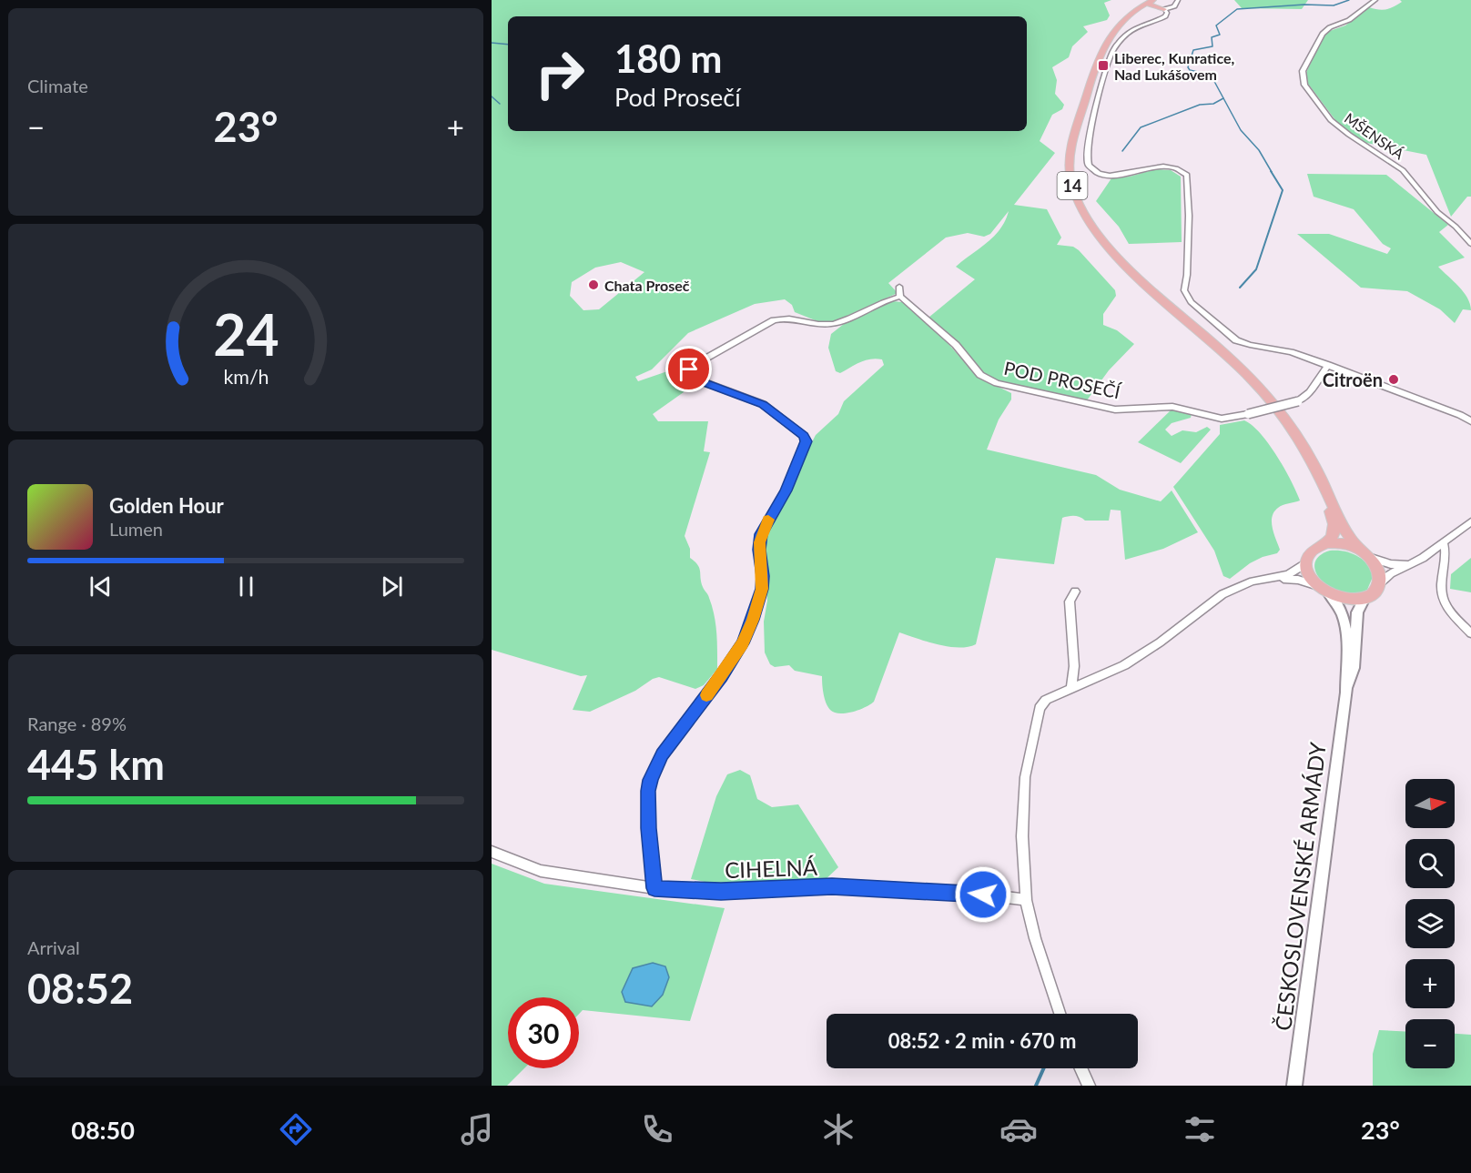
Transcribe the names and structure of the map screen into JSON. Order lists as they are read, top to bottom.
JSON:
{
  "streets": {
    "main road": ["14", "ČESKOSLOVENSKÉ ARMÁDY"],
    "street": ["MŠENSKÁ", "POD PROSEČÍ", "CIHELNÁ"]
  },
  "crossings": [
    ["14", "ČESKOSLOVENSKÉ ARMÁDY"]
  ],
  "places": {
    "transit": ["Liberec, Kunratice, Nad Lukášovem"],
    "other": ["Chata Proseč", "Citroën"]
  },
  "north": "right",
  "page": {
    "tile": [
      "Climate",
      ["Range · 89%", "445 km"],
      ["Arrival", "08:52"]
    ],
    "turn": ["180 m", "Pod Prosečí"],
    "heat": ["−", "23°", "+"],
    "song": ["Golden Hour", "Lumen"],
    "map_buttons": ["+", "−"],
    "limit": "30",
    "trip": "08:52 · 2 min · 670 m",
    "tabs": ["08:50", "23°"],
    "gauge": ["24", "km/h"]
  }
}
